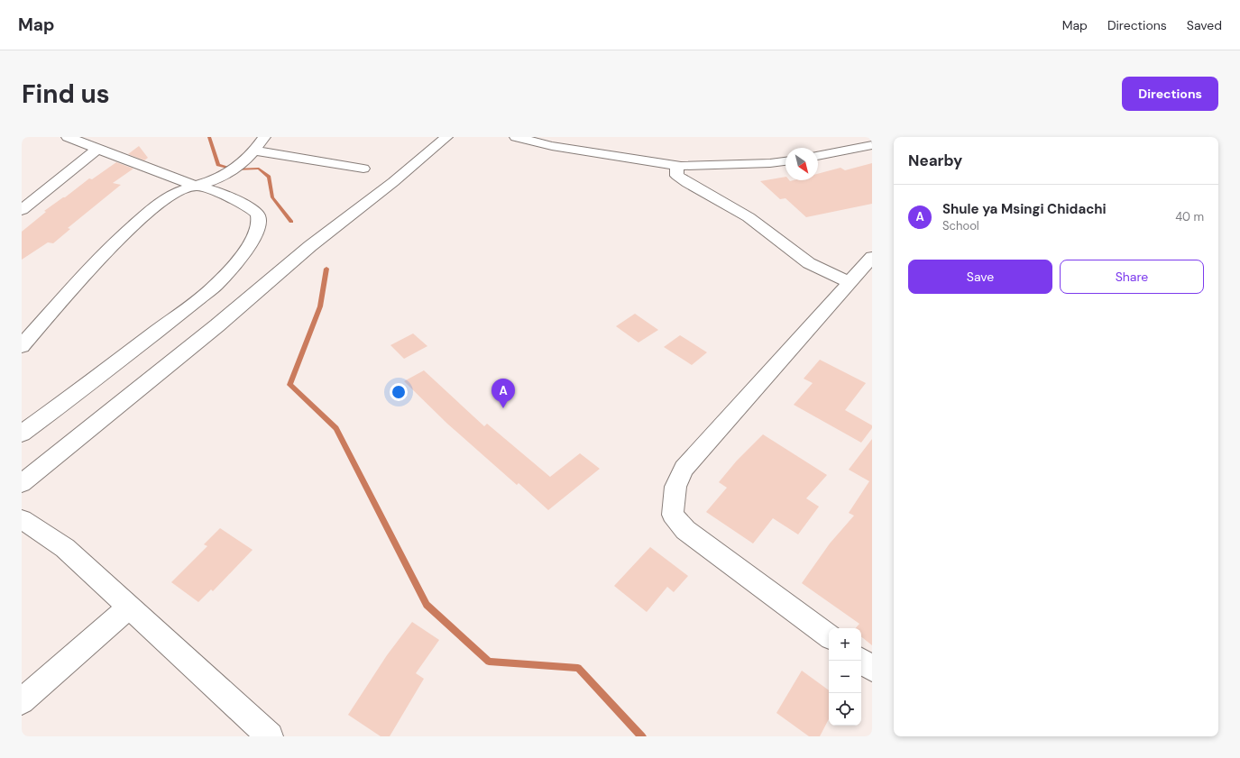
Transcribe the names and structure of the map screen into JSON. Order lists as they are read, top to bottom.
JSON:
{
  "north": "bottom right",
  "page": {
    "header": "Map",
    "nav": ["Map", "Directions", "Saved"],
    "buttons": [
      "Directions",
      ["Save", "Share"]
    ],
    "title": "Find us",
    "heading": "Nearby",
    "list": [
      {
        "mark": "A",
        "name": "Shule ya Msingi Chidachi",
        "note": "School",
        "value": "40 m"
      }
    ],
    "pins": "A",
    "map_buttons": ["+", "−"]
  }
}
